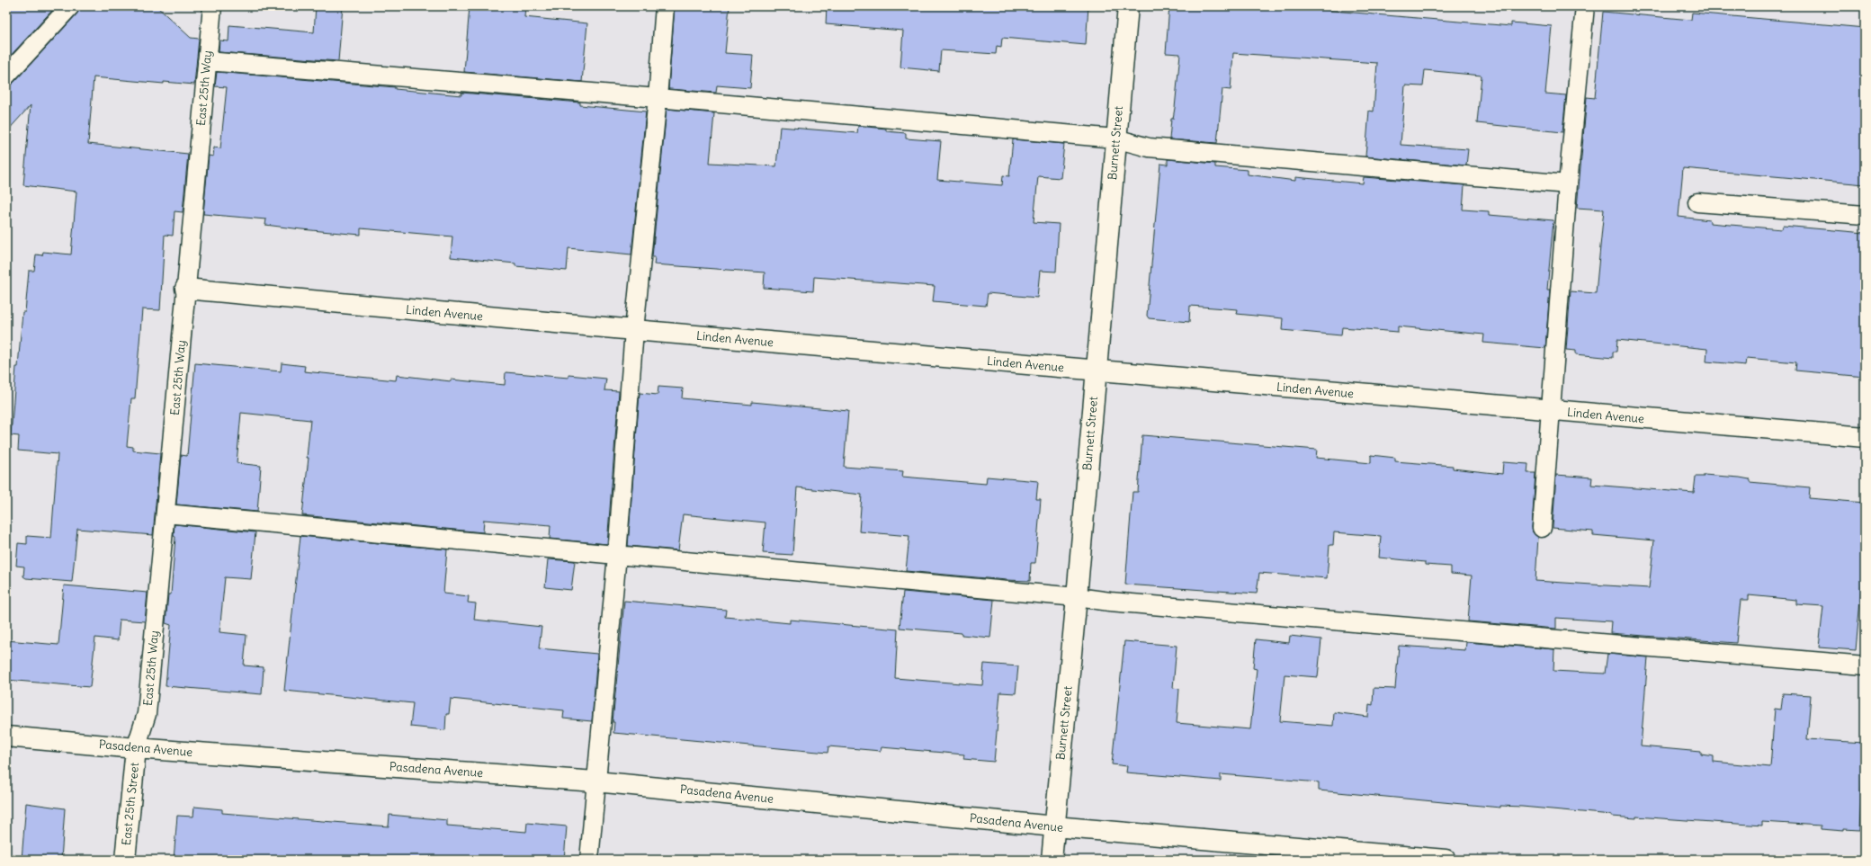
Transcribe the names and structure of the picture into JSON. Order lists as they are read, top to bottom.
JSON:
{
  "streets": {
    "street": [
      "Burnett Street",
      "Linden Avenue",
      "Pasadena Avenue",
      "East 25th Street"
    ],
    "lane": ["East 25th Way"]
  },
  "crossings": [
    ["East 25th Way", "Linden Avenue"],
    ["East 25th Way", "Pasadena Avenue"],
    ["East 25th Way", "East 25th Street"],
    ["Burnett Street", "Linden Avenue"],
    ["Burnett Street", "Pasadena Avenue"],
    ["Pasadena Avenue", "East 25th Street"]
  ]
}
